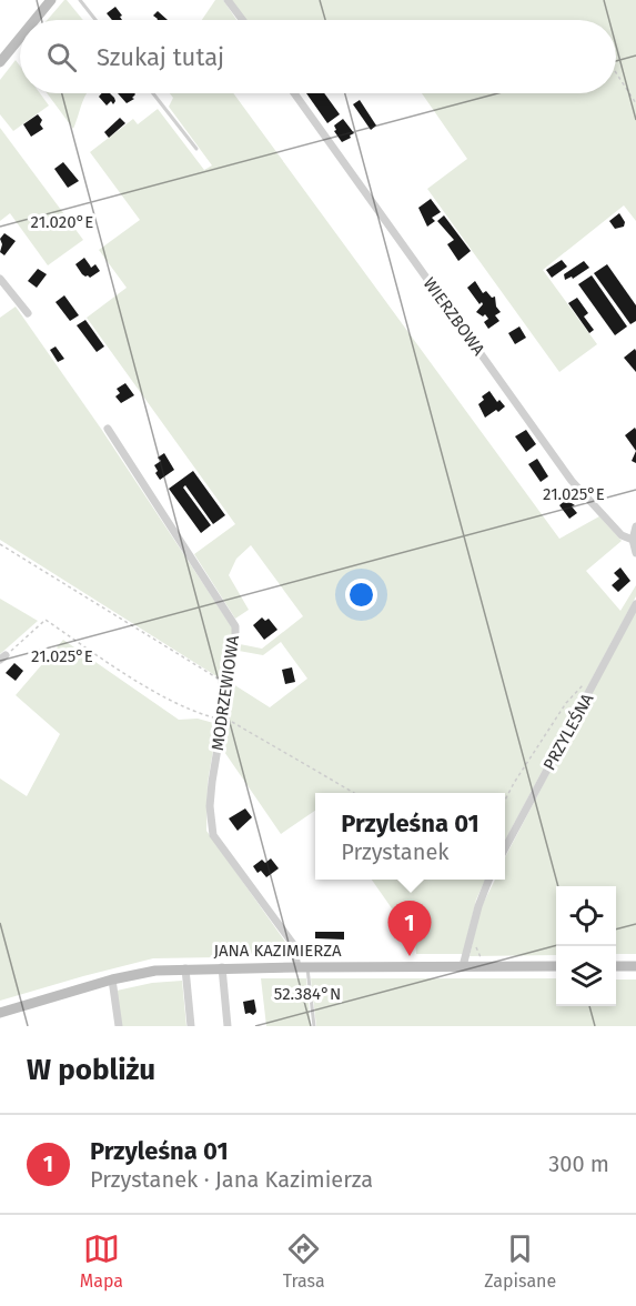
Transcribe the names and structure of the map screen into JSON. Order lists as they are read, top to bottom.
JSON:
{
  "streets": {
    "main road": ["JANA KAZIMIERZA"],
    "street": ["WIERZBOWA", "MODRZEWIOWA", "PRZYLEŚNA"]
  },
  "crossings": [
    ["MODRZEWIOWA", "JANA KAZIMIERZA"]
  ],
  "page": {
    "search": "Szukaj tutaj",
    "popup": ["Przyleśna 01", "Przystanek"],
    "pins": "1",
    "heading": "W pobliżu",
    "list": [
      {
        "mark": "1",
        "name": "Przyleśna 01",
        "note": "Przystanek · Jana Kazimierza",
        "value": "300 m"
      }
    ],
    "nav": ["Mapa", "Trasa", "Zapisane"]
  },
  "coordinates": ["21.020°E", "21.025°E", "52.384°N"]
}
